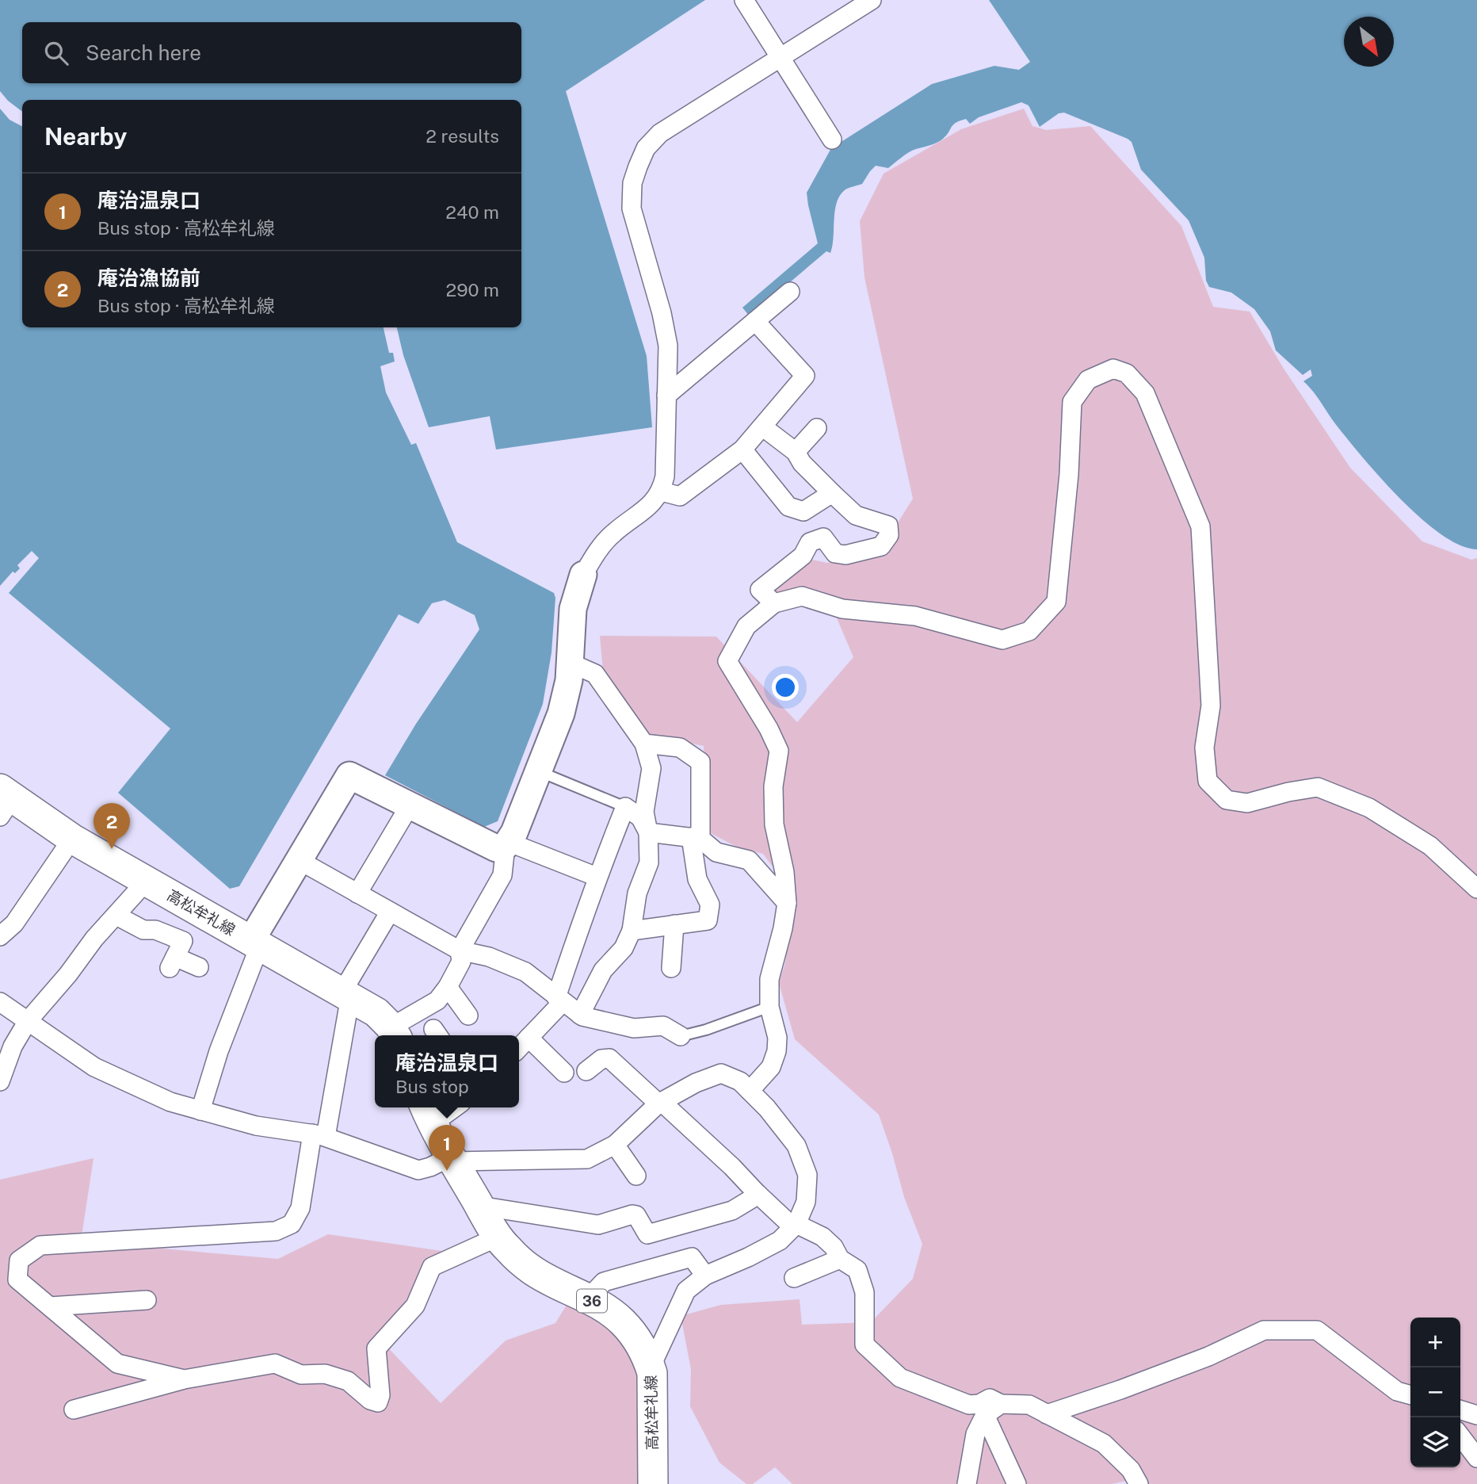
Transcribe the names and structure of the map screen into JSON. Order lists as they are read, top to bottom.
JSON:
{
  "streets": {
    "main road": ["高松牟礼線", "36"]
  },
  "north": "bottom right",
  "page": {
    "search": "Search here",
    "heading": ["Nearby", "2 results"],
    "list": [
      {
        "mark": "1",
        "name": "庵治温泉口",
        "note": "Bus stop · 高松牟礼線",
        "value": "240 m"
      },
      {
        "mark": "2",
        "name": "庵治漁協前",
        "note": "Bus stop · 高松牟礼線",
        "value": "290 m"
      }
    ],
    "pins": ["2", "1"],
    "popup": ["庵治温泉口", "Bus stop"],
    "map_buttons": ["+", "−"]
  }
}
